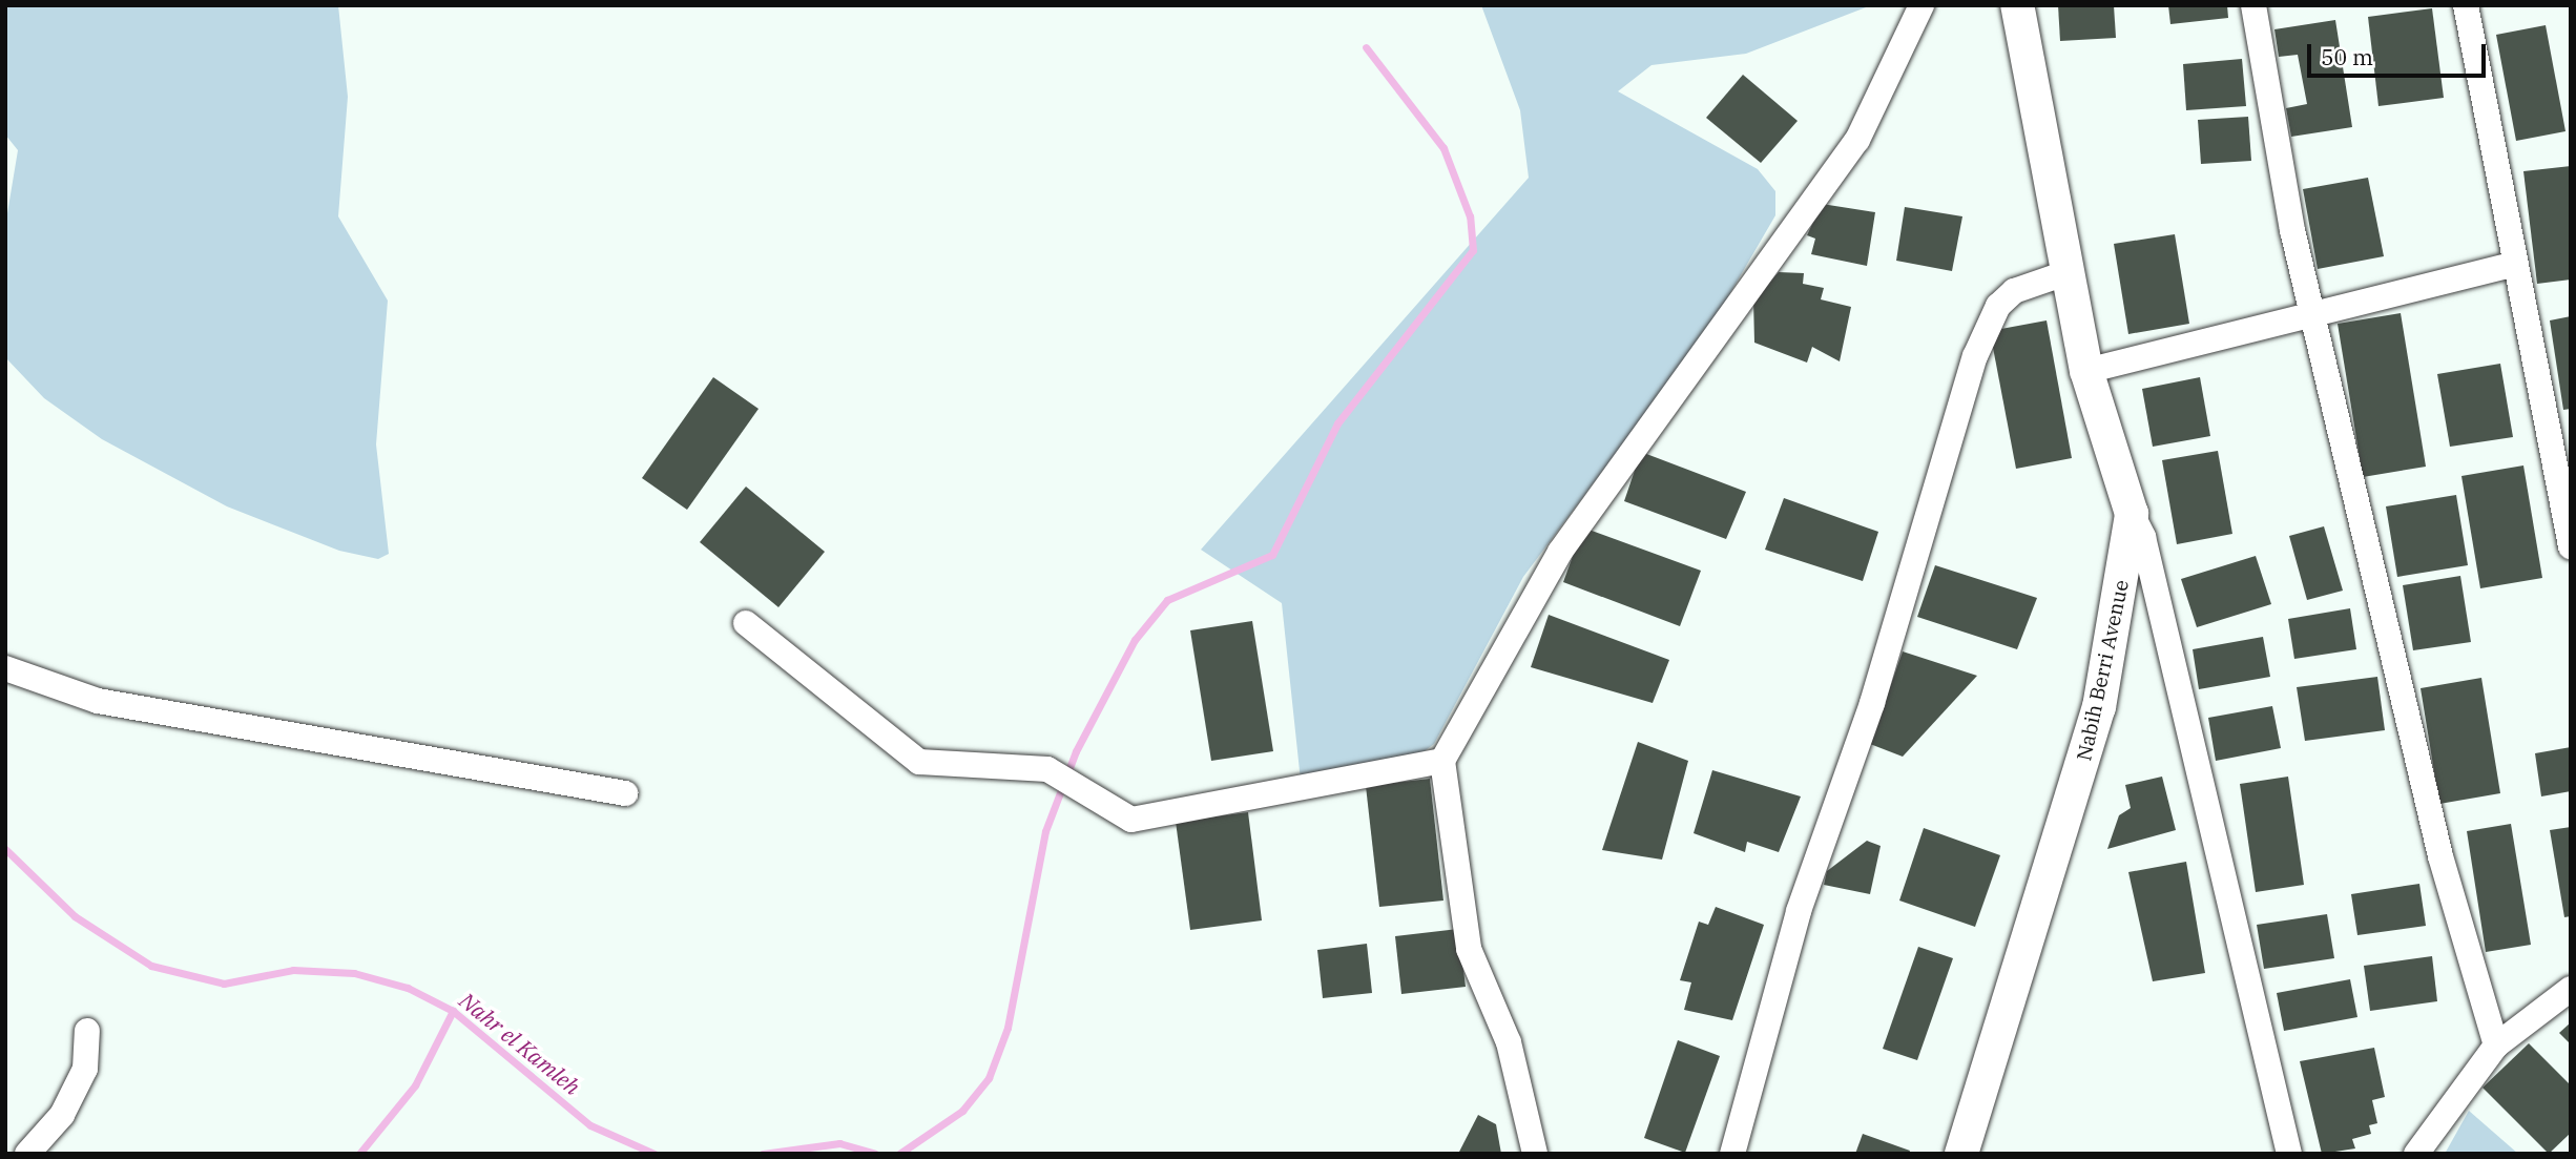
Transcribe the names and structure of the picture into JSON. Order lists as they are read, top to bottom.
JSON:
{
  "streets": {
    "street": ["Nabih Berri Avenue"]
  },
  "water": ["Nahr el Kamleh"],
  "scale_bar": "50 m"
}
